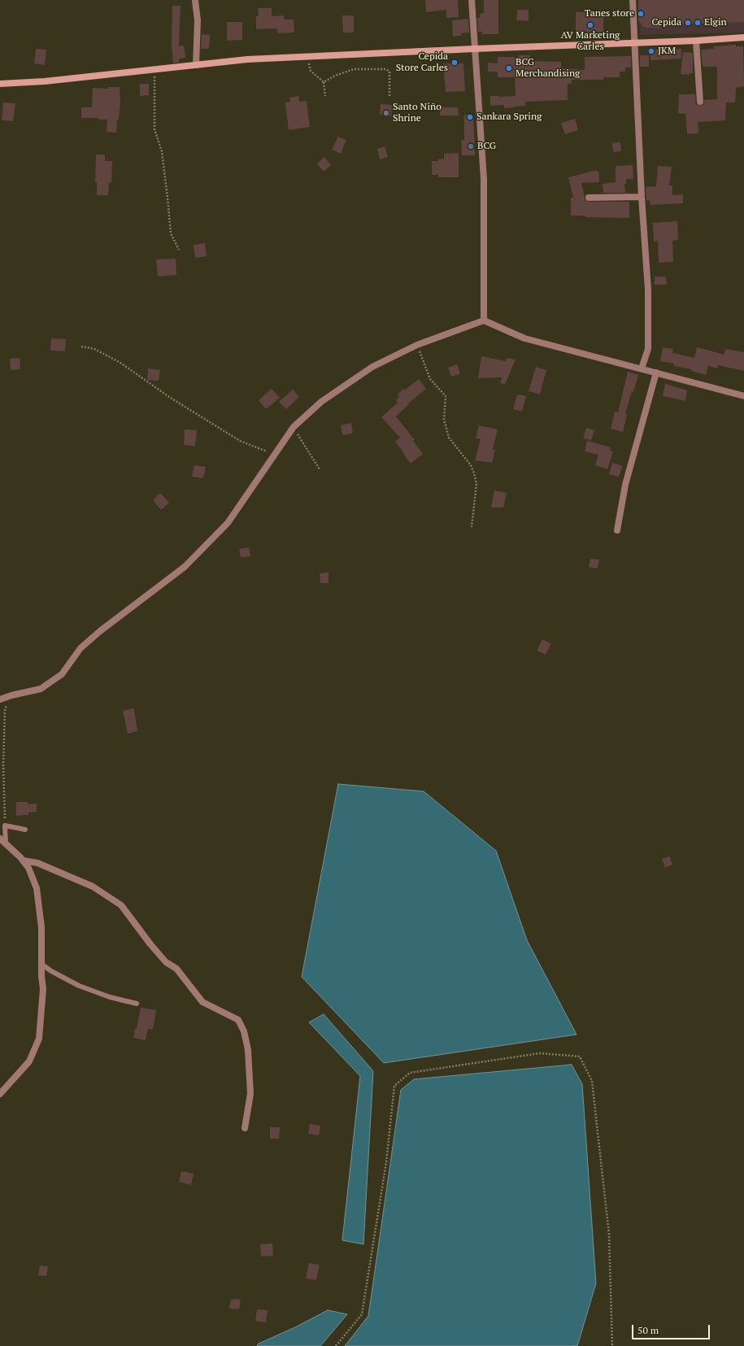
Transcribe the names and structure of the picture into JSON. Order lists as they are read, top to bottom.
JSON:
{
  "places": [
    "Tanes store",
    "Cepida",
    "Elgin",
    "AV Marketing Carles",
    "JKM",
    "Cepida Store Carles",
    "BCG Merchandising",
    "Santo Niño Shrine",
    "Sankara Spring",
    "BCG"
  ],
  "scale_bar": "50 m"
}
